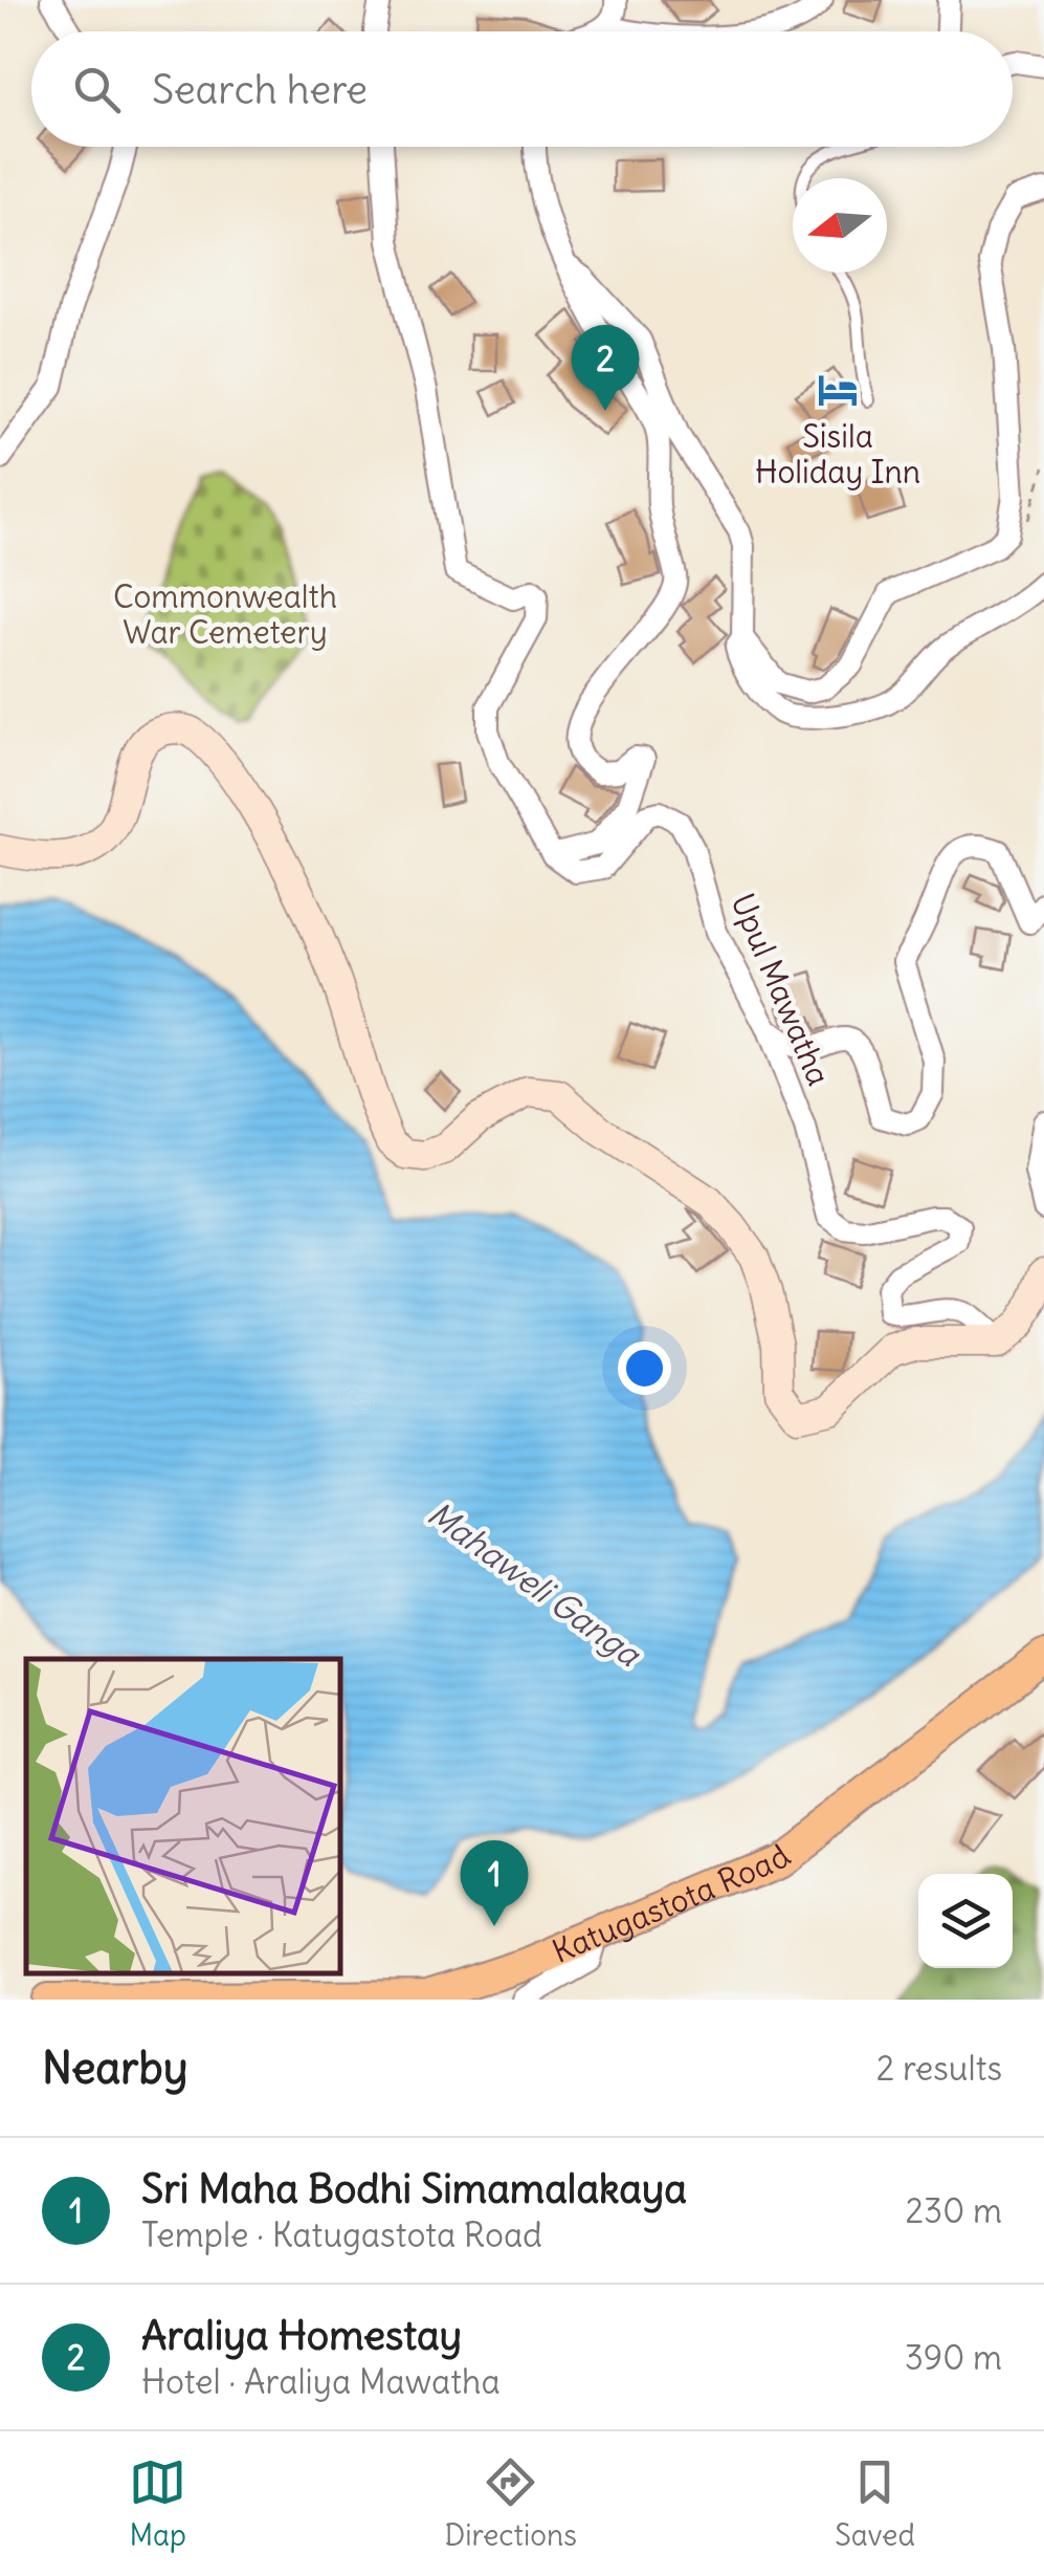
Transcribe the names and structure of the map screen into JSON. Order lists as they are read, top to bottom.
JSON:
{
  "streets": {
    "main road": ["Katugastota Road"],
    "street": ["Upul Mawatha"]
  },
  "water": ["Mahaweli Ganga"],
  "parks": ["Commonwealth War Cemetery"],
  "places": {
    "hotel": ["Sisila Holiday Inn"]
  },
  "north": "left",
  "page": {
    "search": "Search here",
    "pins": ["2", "1"],
    "heading": ["Nearby", "2 results"],
    "list": [
      {
        "mark": "1",
        "name": "Sri Maha Bodhi Simamalakaya",
        "note": "Temple · Katugastota Road",
        "value": "230 m"
      },
      {
        "mark": "2",
        "name": "Araliya Homestay",
        "note": "Hotel · Araliya Mawatha",
        "value": "390 m"
      }
    ],
    "nav": ["Map", "Directions", "Saved"]
  }
}
